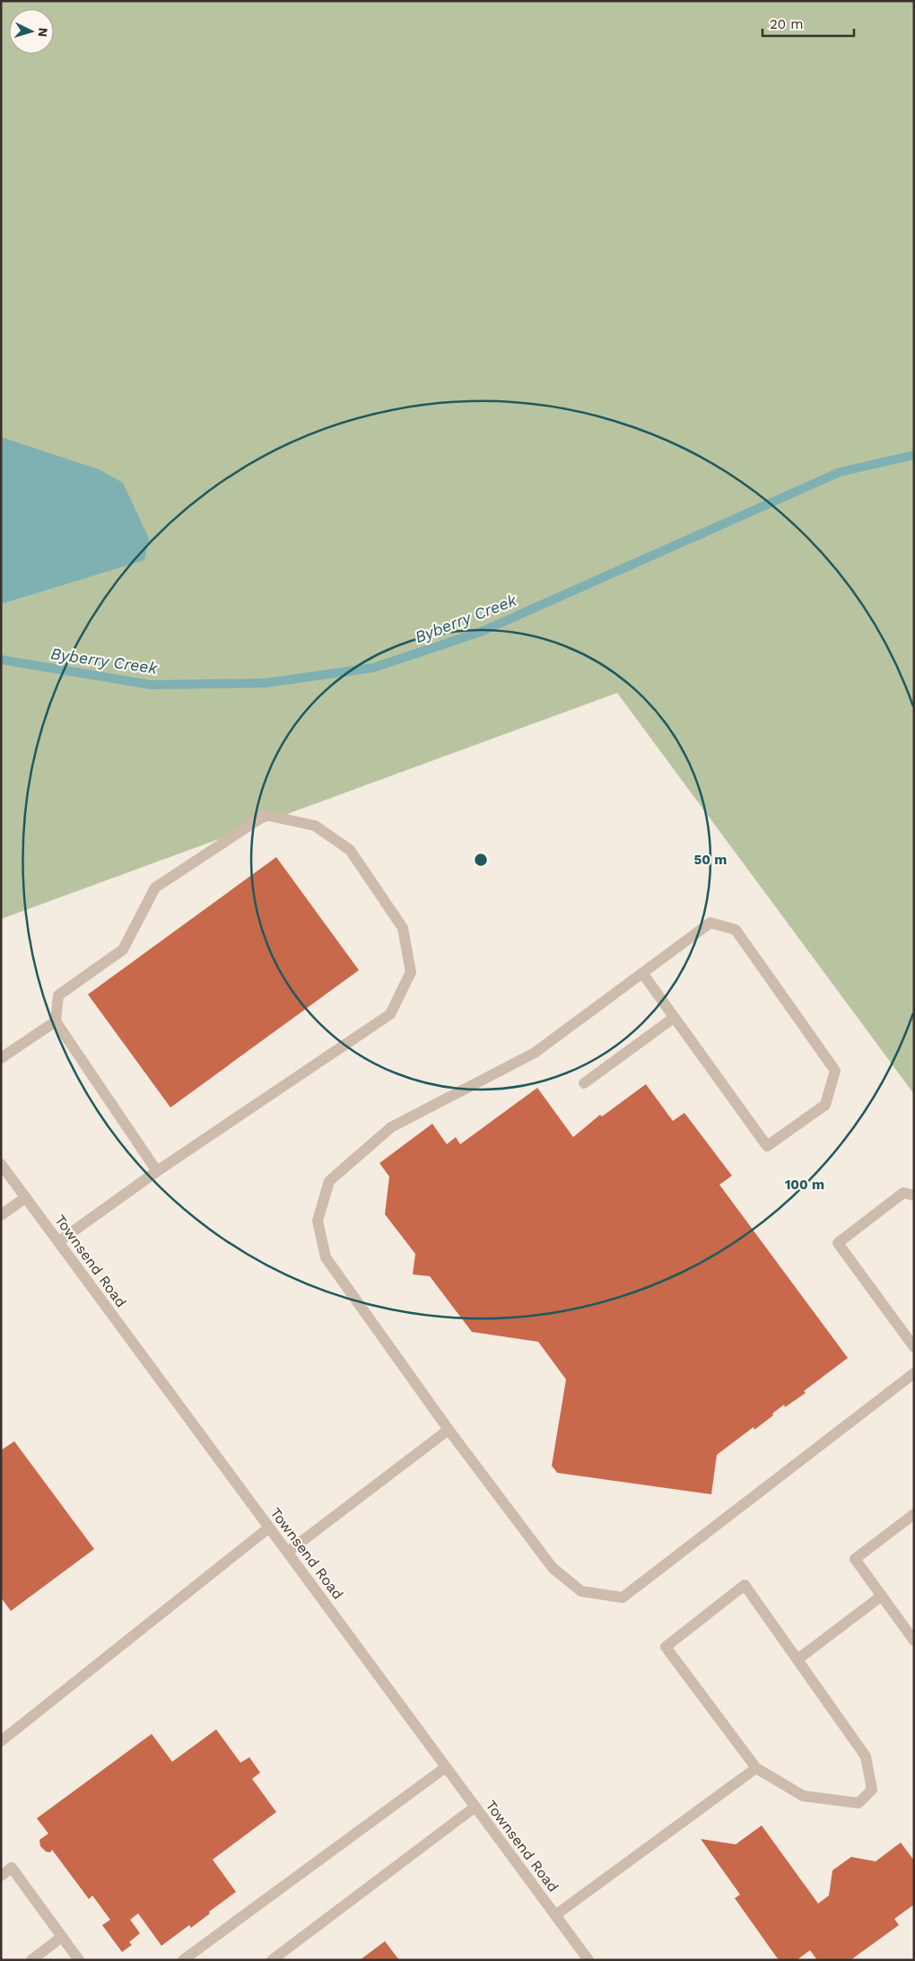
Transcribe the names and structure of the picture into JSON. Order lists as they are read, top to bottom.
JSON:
{
  "streets": {
    "street": ["Townsend Road"]
  },
  "water": ["Byberry Creek"],
  "scale_bar": "20 m",
  "north": "right",
  "rings": ["50 m", "100 m"]
}
